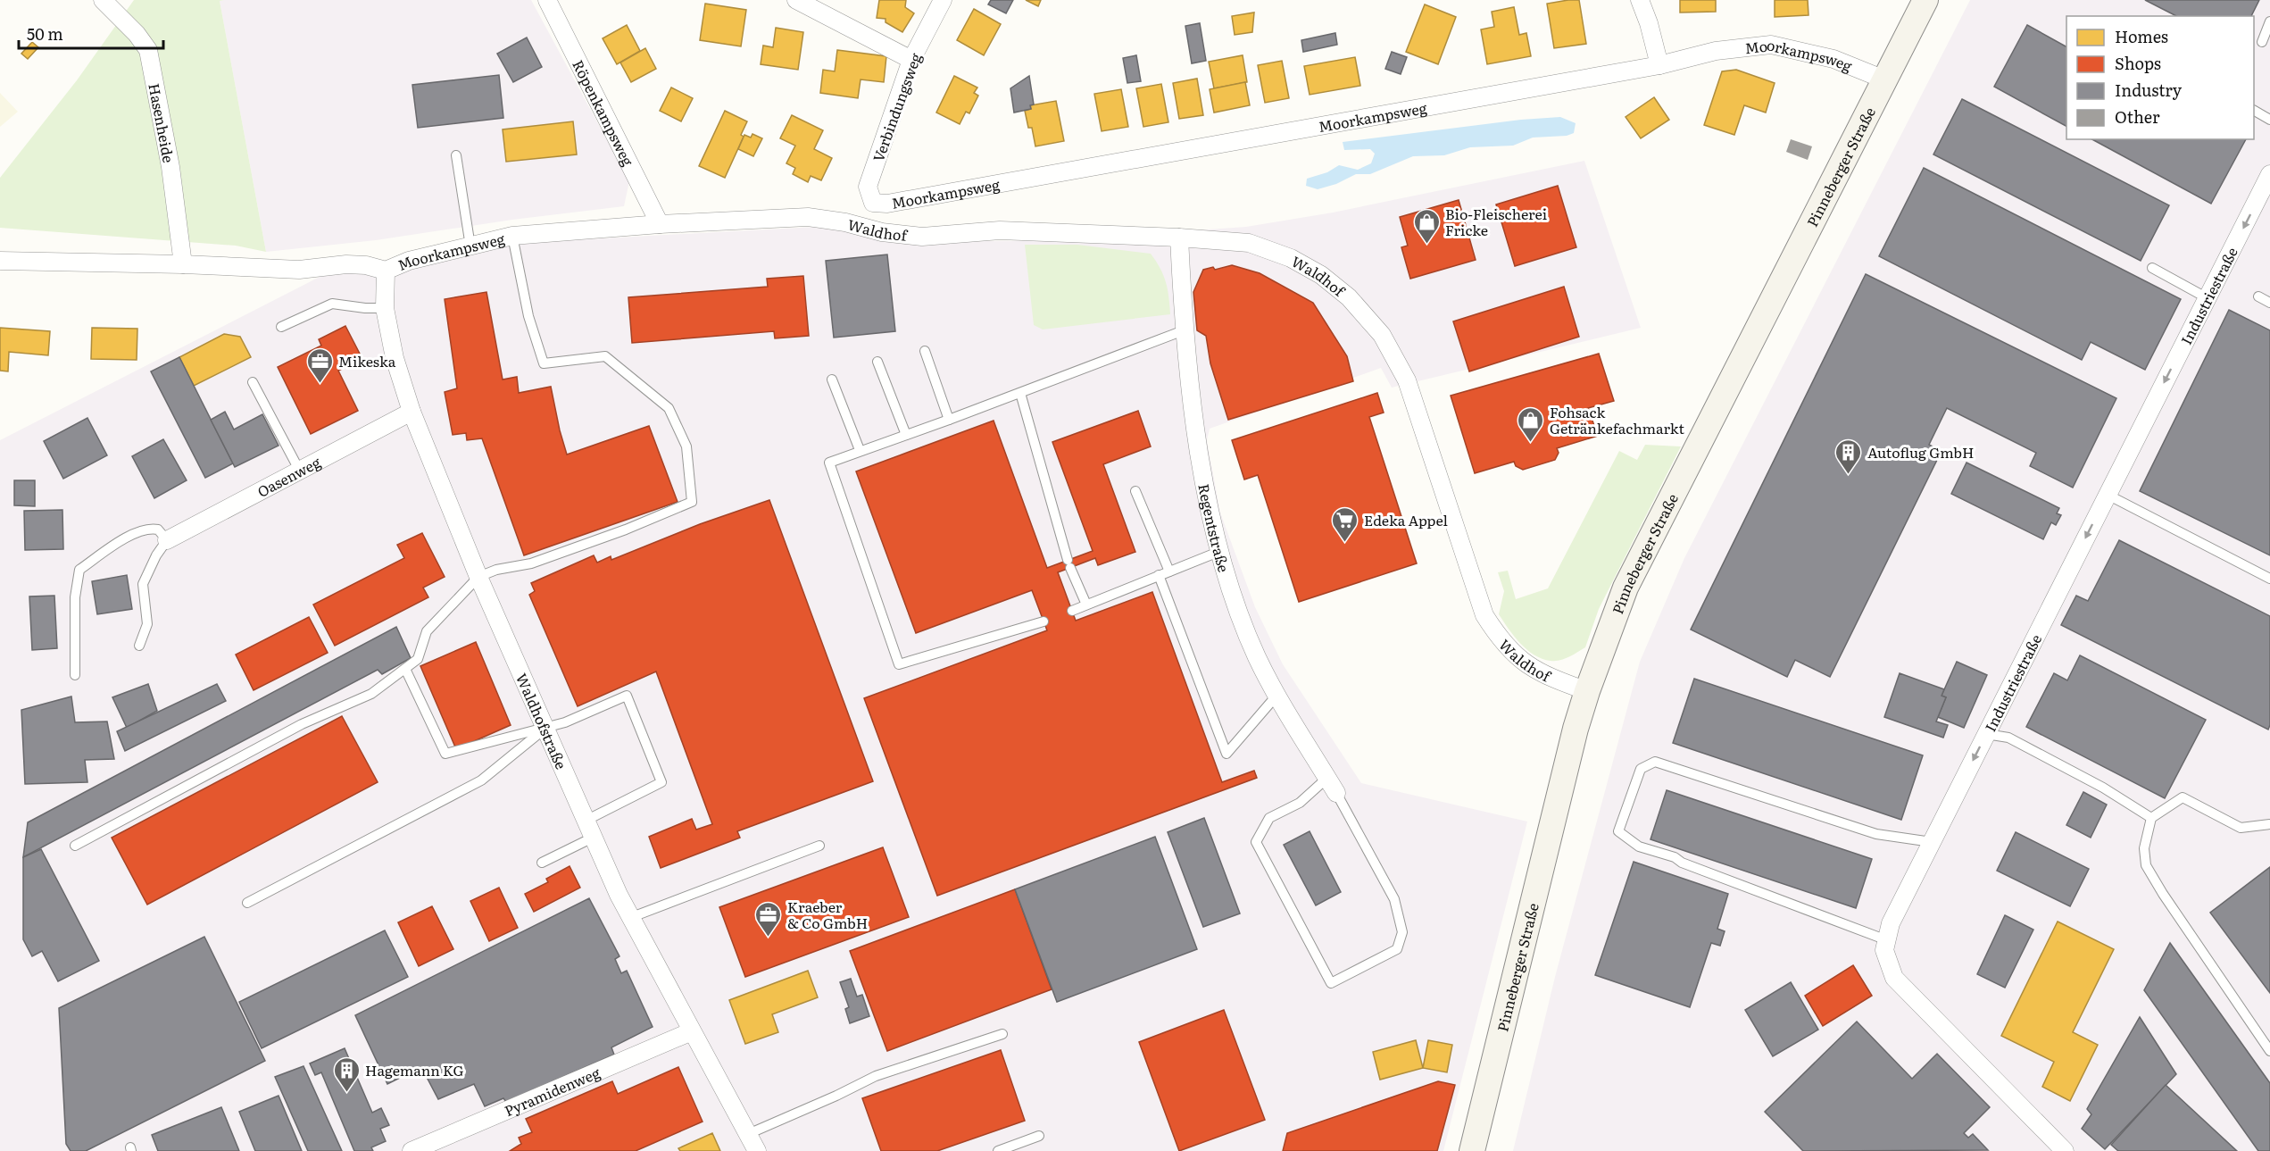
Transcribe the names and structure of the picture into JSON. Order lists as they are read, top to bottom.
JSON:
{
  "streets": {
    "main road": ["Pinneberger Straße"],
    "street": [
      "Moorkampsweg",
      "Verbindungsweg",
      "Röpenkampsweg",
      "Hasenheide",
      "Waldhof",
      "Industriestraße",
      "Oasenweg",
      "Regentstraße",
      "Waldhofstraße",
      "Pyramidenweg"
    ]
  },
  "crossings": [
    ["Moorkampsweg", "Verbindungsweg"],
    ["Moorkampsweg", "Röpenkampsweg"],
    ["Moorkampsweg", "Hasenheide"],
    ["Moorkampsweg", "Pinneberger Straße"],
    ["Moorkampsweg", "Waldhof"],
    ["Moorkampsweg", "Waldhofstraße"],
    ["Pinneberger Straße", "Waldhof"],
    ["Waldhof", "Regentstraße"],
    ["Oasenweg", "Waldhofstraße"],
    ["Waldhofstraße", "Pyramidenweg"]
  ],
  "one_way": ["Industriestraße"],
  "places": {
    "shop": ["Bio-Fleischerei Fricke", "Fohsack Getränkefachmarkt"],
    "office": ["Mikeska", "Kraeber & Co GmbH"],
    "building": ["Autoflug GmbH", "Hagemann KG"],
    "supermarket": ["Edeka Appel"]
  },
  "legend": [
    "Homes",
    "Shops",
    "Industry",
    "Other"
  ],
  "scale_bar": "50 m"
}
